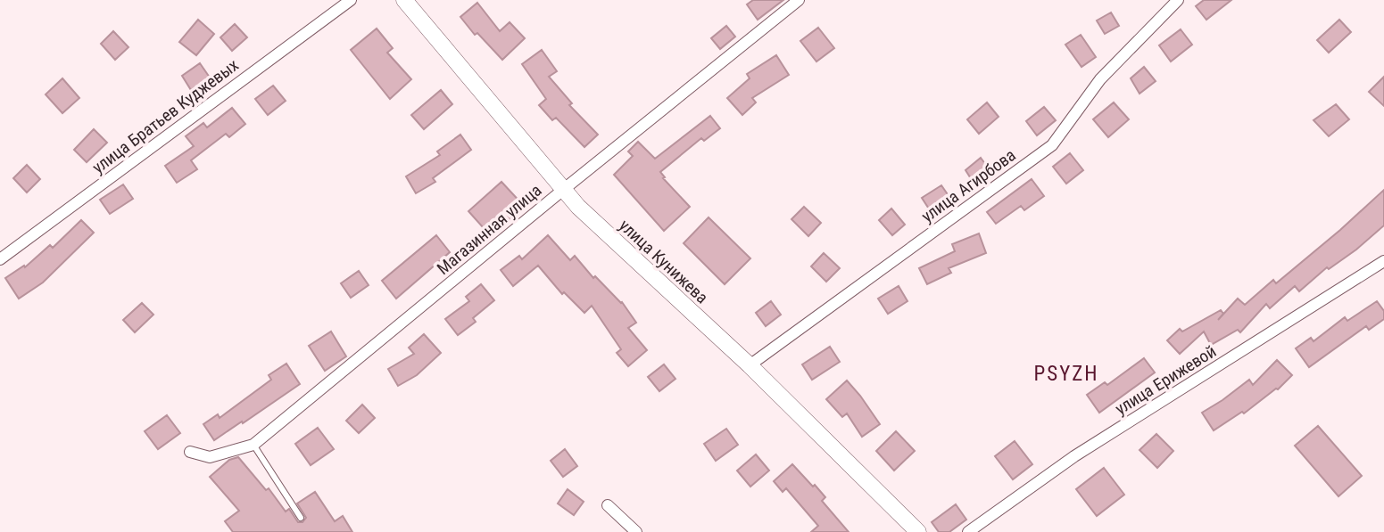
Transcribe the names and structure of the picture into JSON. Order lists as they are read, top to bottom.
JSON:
{
  "streets": {
    "street": [
      "улица Братьев Куджевых",
      "улица Агирбова",
      "Магазинная улица",
      "улица Кунижева",
      "улица Ерижевой"
    ]
  },
  "crossings": [
    ["улица Агирбова", "улица Кунижева"],
    ["Магазинная улица", "улица Кунижева"]
  ],
  "districts": ["PSYZH"]
}
